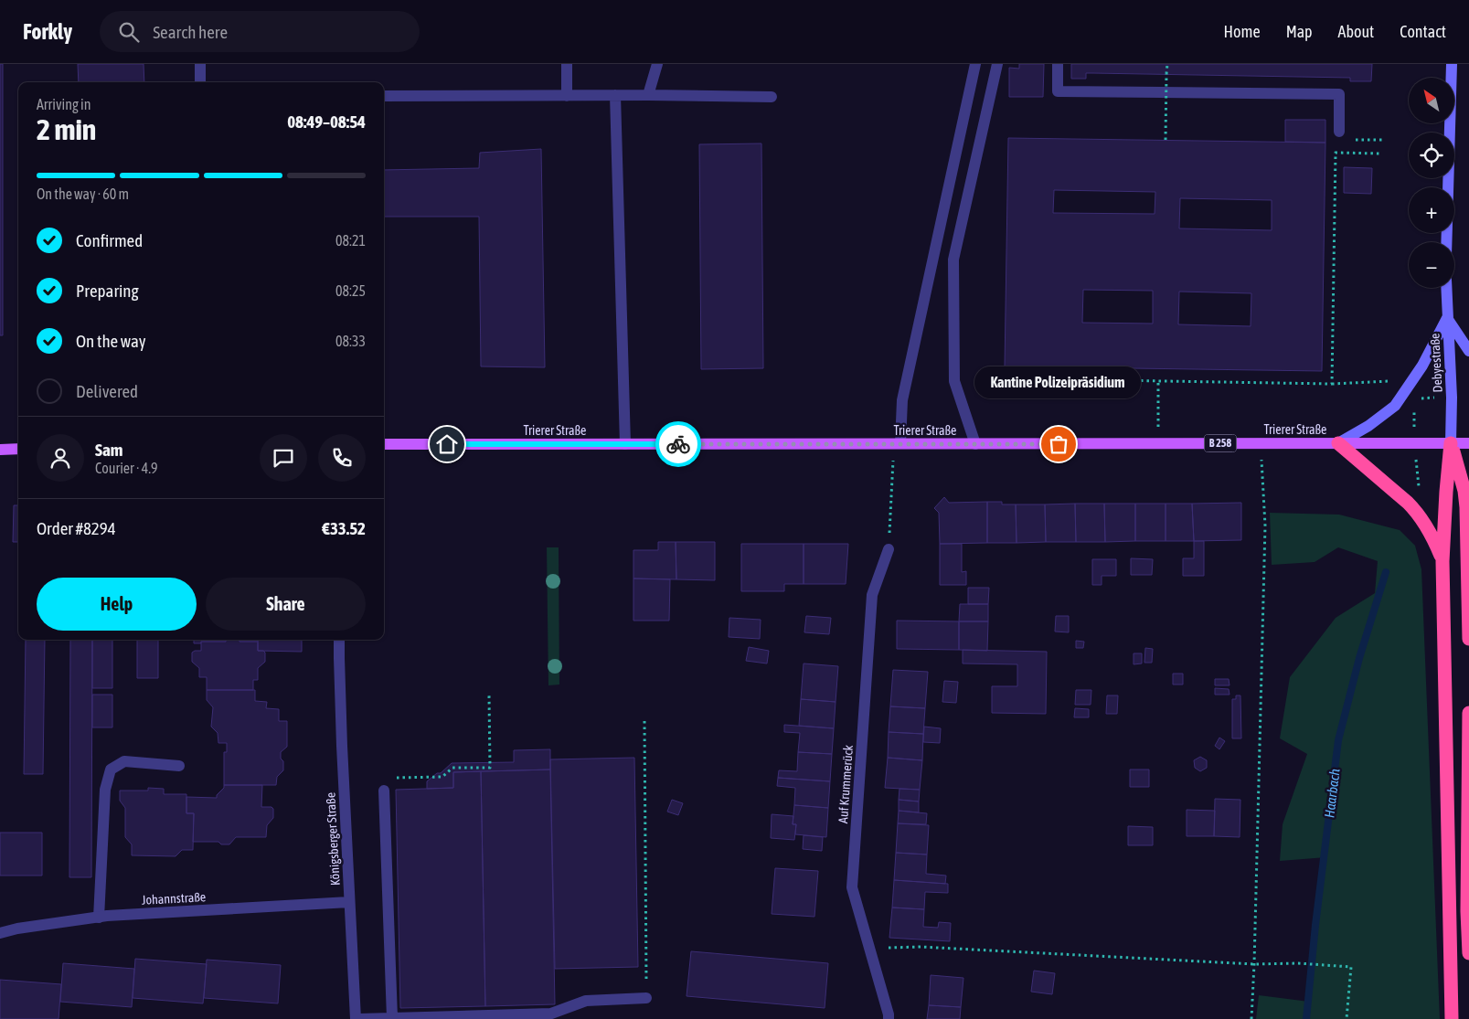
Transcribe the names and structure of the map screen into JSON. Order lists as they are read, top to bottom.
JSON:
{
  "streets": {
    "main road": ["Debyestraße", "Trierer Straße", "B 258"],
    "street": ["Auf Krummerück", "Königsberger Straße", "Johannstraße"]
  },
  "crossings": [
    ["Debyestraße", "Trierer Straße"],
    ["Debyestraße", "B 258"],
    ["Trierer Straße", "B 258"],
    ["Königsberger Straße", "Johannstraße"]
  ],
  "water": ["Haarbach"],
  "places": ["Kantine Polizeipräsidium"],
  "north": "top left",
  "page": {
    "header": "Forkly",
    "search": "Search here",
    "nav": [
      "Home",
      "Map",
      "About",
      "Contact"
    ],
    "map_buttons": ["+", "−"],
    "heading": ["2 min", "Arriving in", "08:49–08:54"],
    "panel": [
      "Sam",
      "Courier · 4.9",
      "Order #8294",
      "€33.52"
    ],
    "bar": "On the way · 60 m",
    "list": [
      ["Confirmed", "08:21"],
      ["Preparing", "08:25"],
      ["On the way", "08:33"],
      "Delivered"
    ],
    "bubble": "Kantine Polizeipräsidium",
    "buttons": ["Help", "Share"]
  }
}
